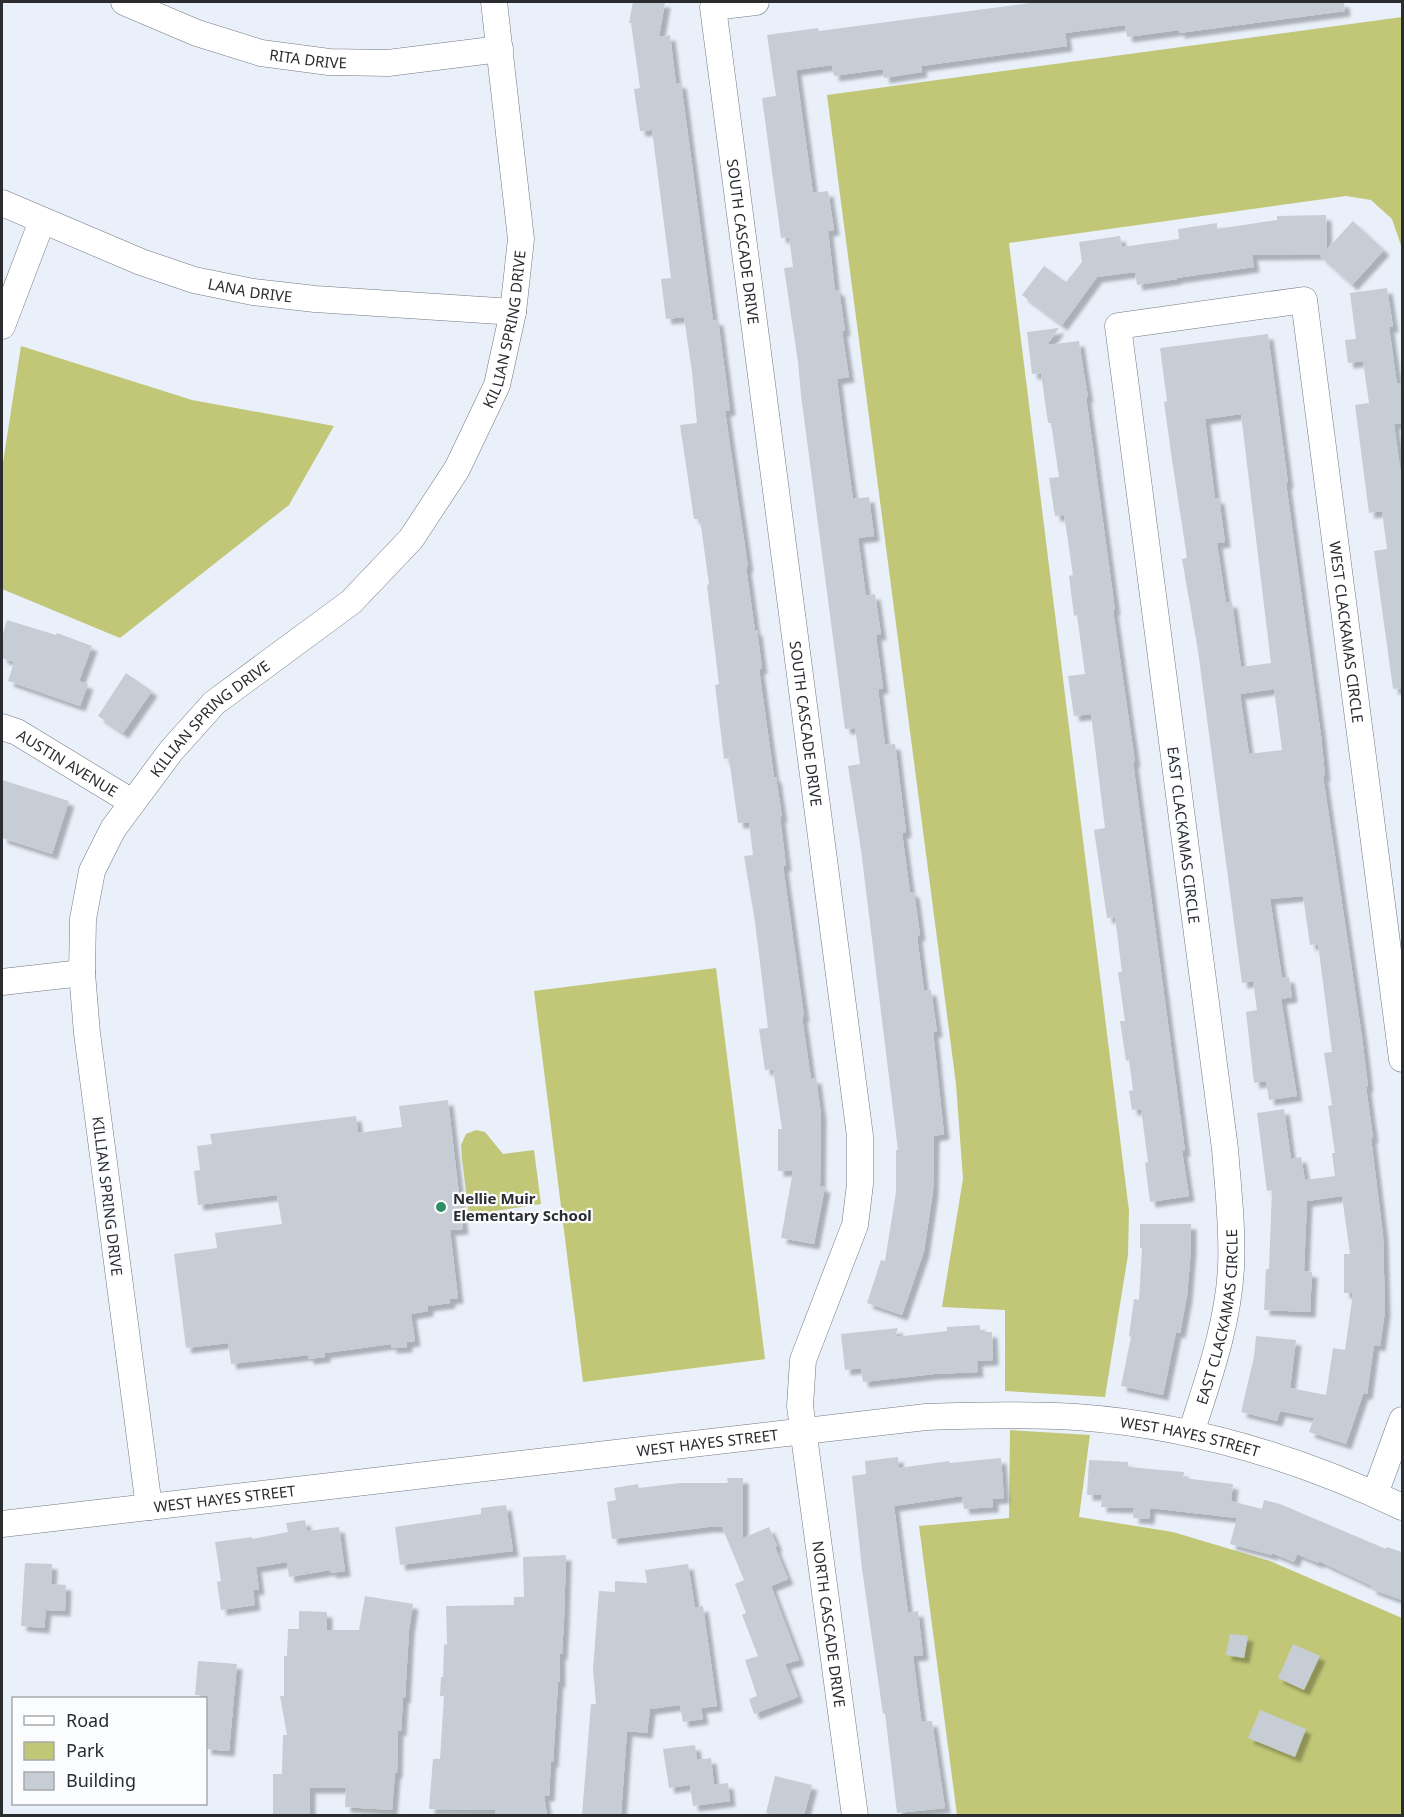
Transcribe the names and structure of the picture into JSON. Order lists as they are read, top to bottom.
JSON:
{
  "streets": {
    "street": [
      "RITA DRIVE",
      "SOUTH CASCADE DRIVE",
      "LANA DRIVE",
      "KILLIAN SPRING DRIVE",
      "WEST CLACKAMAS CIRCLE",
      "AUSTIN AVENUE",
      "EAST CLACKAMAS CIRCLE",
      "WEST HAYES STREET",
      "NORTH CASCADE DRIVE"
    ]
  },
  "crossings": [
    ["RITA DRIVE", "KILLIAN SPRING DRIVE"],
    ["SOUTH CASCADE DRIVE", "WEST HAYES STREET"],
    ["SOUTH CASCADE DRIVE", "NORTH CASCADE DRIVE"],
    ["LANA DRIVE", "KILLIAN SPRING DRIVE"],
    ["KILLIAN SPRING DRIVE", "AUSTIN AVENUE"],
    ["KILLIAN SPRING DRIVE", "WEST HAYES STREET"],
    ["WEST CLACKAMAS CIRCLE", "EAST CLACKAMAS CIRCLE"],
    ["EAST CLACKAMAS CIRCLE", "WEST HAYES STREET"],
    ["WEST HAYES STREET", "NORTH CASCADE DRIVE"]
  ],
  "places": ["Nellie Muir Elementary School"],
  "legend": ["Road", "Park", "Building"]
}
